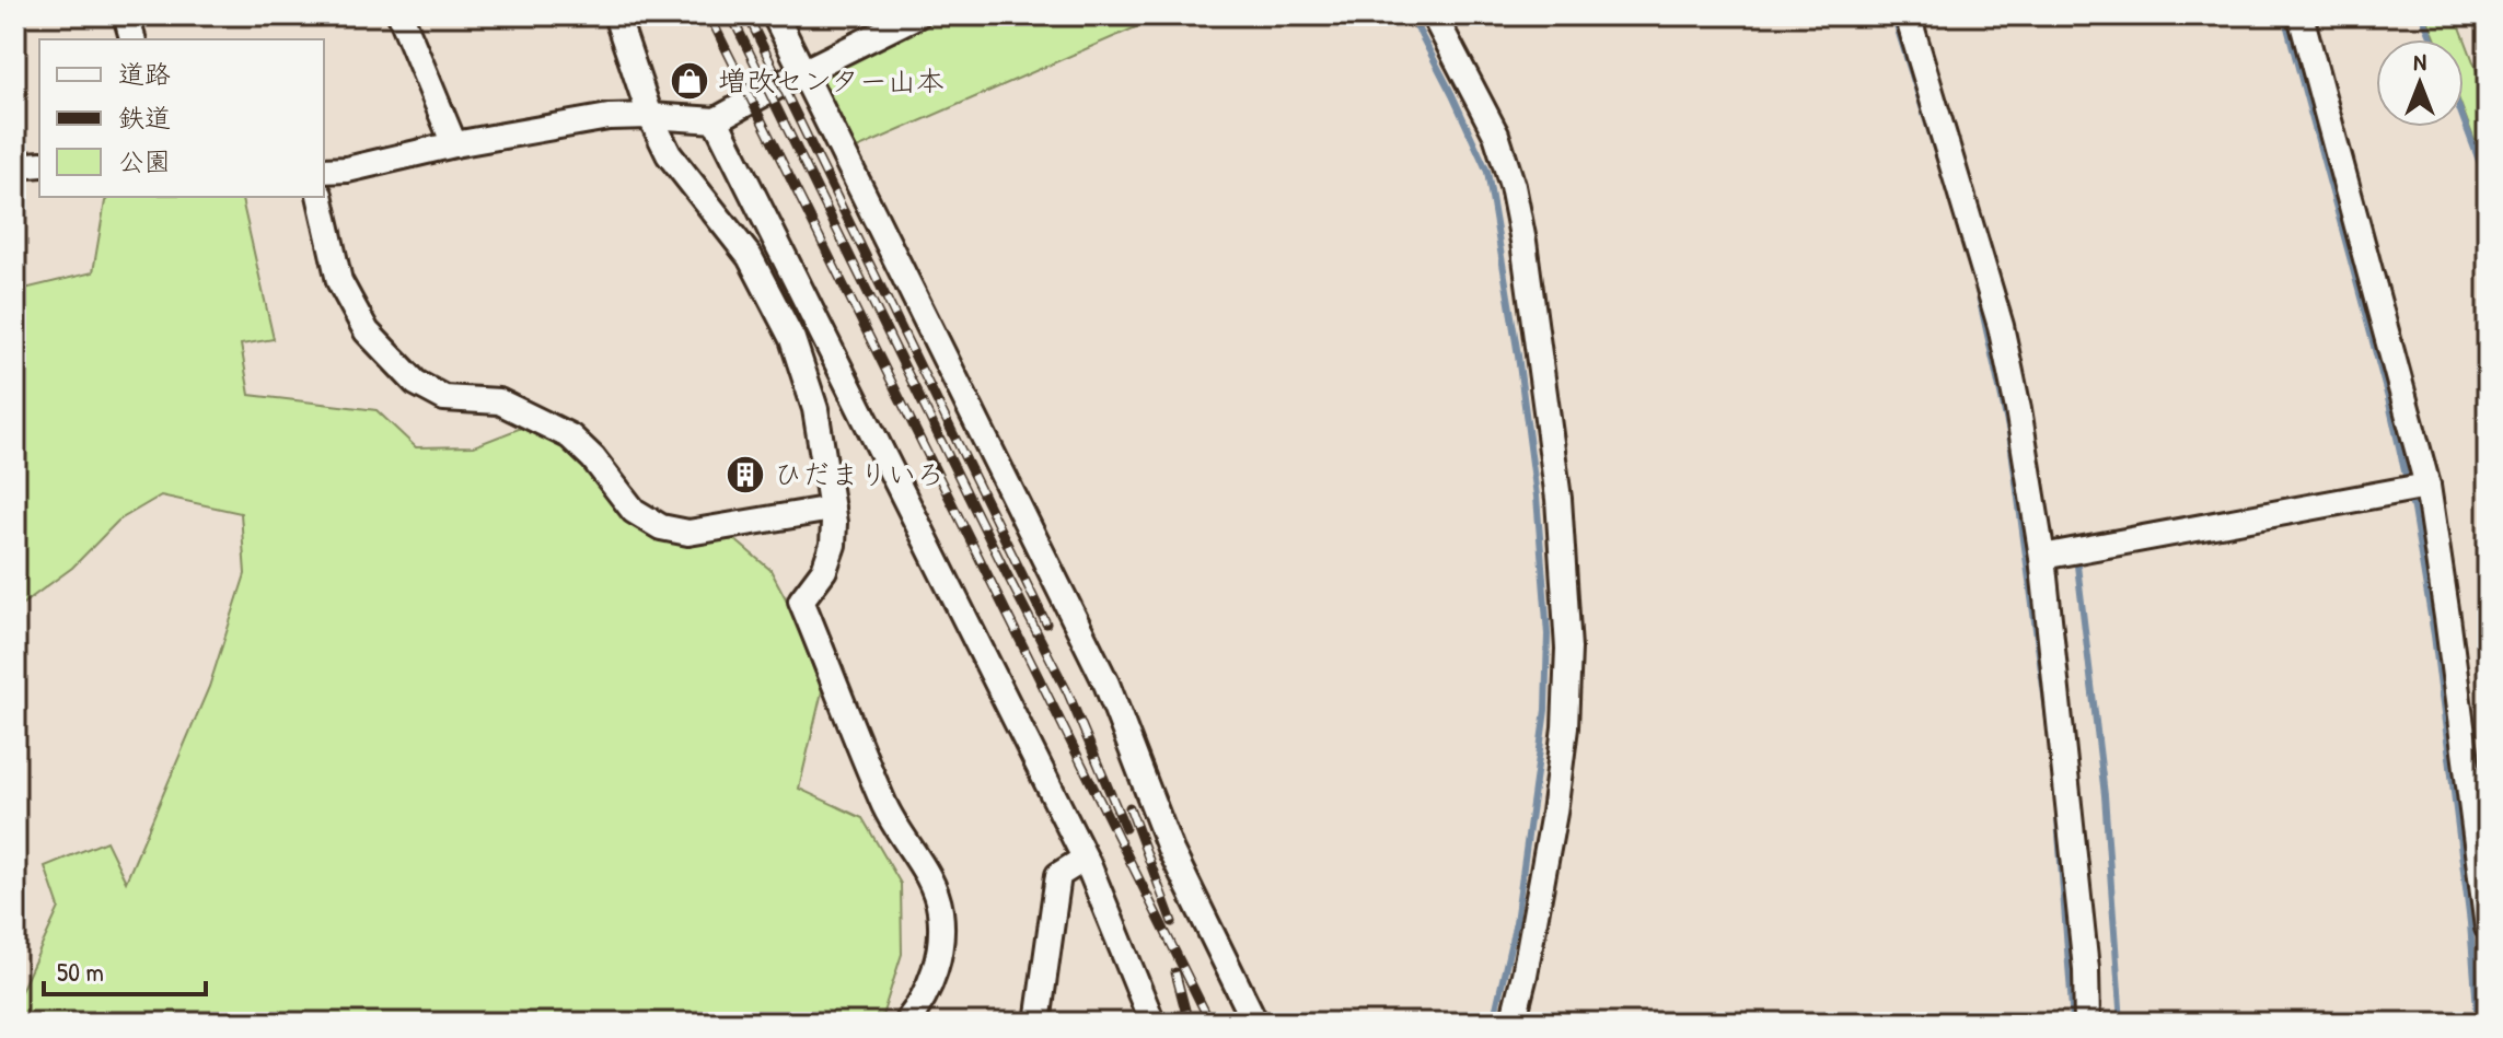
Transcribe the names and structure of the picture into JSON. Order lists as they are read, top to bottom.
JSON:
{
  "places": {
    "shop": ["増改センター山本"],
    "building": ["ひだまりいろ"]
  },
  "legend": ["道路", "鉄道", "公園"],
  "scale_bar": "50 m",
  "north": "top"
}
